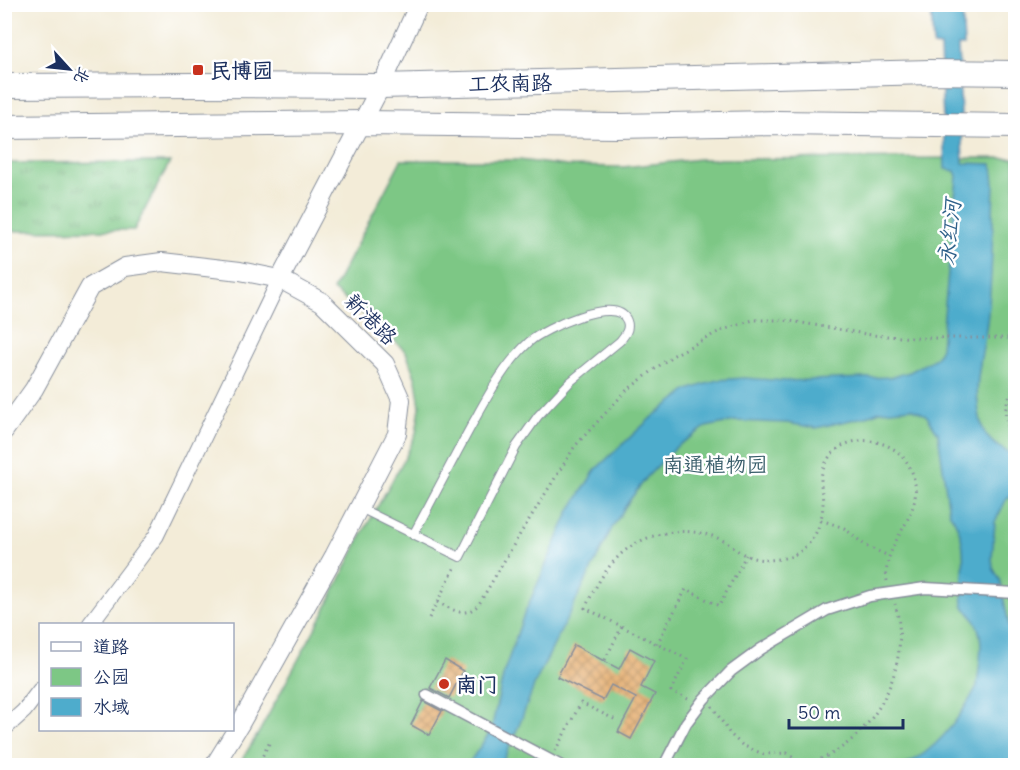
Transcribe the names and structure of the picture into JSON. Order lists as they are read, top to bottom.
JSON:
{
  "streets": {
    "main road": ["工农南路"],
    "street": ["新港路"]
  },
  "water": ["永红河"],
  "parks": ["南通植物园"],
  "places": {
    "transit": ["民博园"],
    "other": ["南门"]
  },
  "legend": ["道路", "公园", "水域"],
  "scale_bar": "50 m",
  "north": "bottom right"
}
